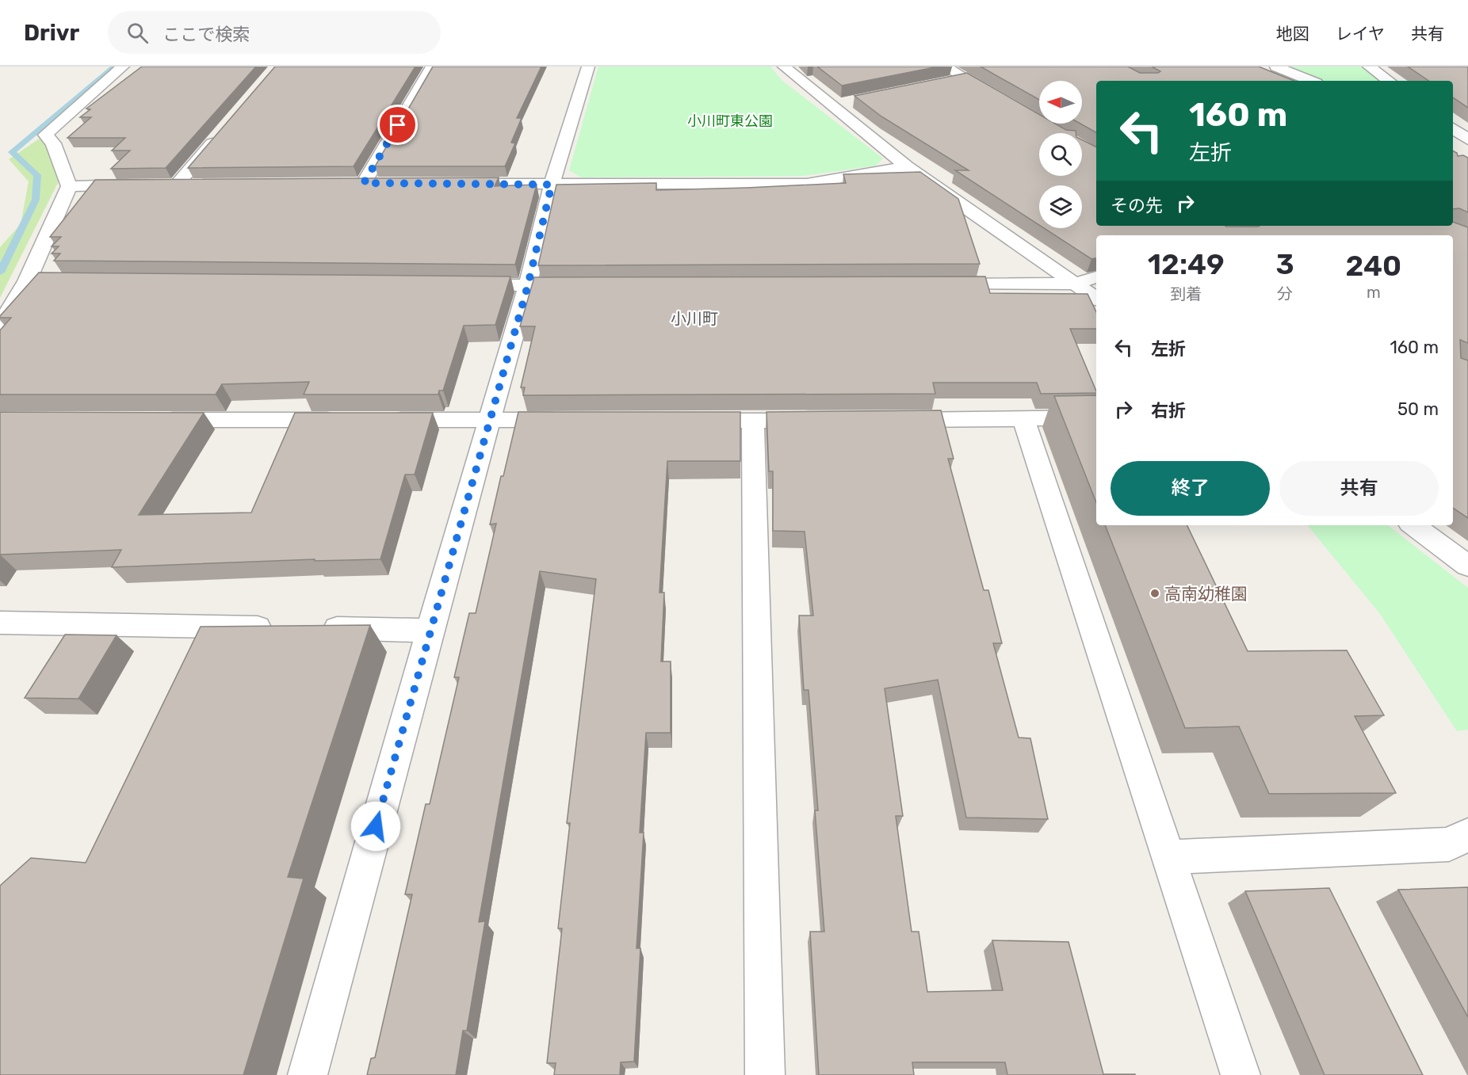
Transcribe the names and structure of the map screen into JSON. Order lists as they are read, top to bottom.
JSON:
{
  "districts": ["小川町"],
  "parks": ["小川町東公園"],
  "places": ["高南幼稚園"],
  "north": "left",
  "page": {
    "header": "Drivr",
    "search": "ここで検索",
    "nav": ["地図", "レイヤ", "共有"],
    "turn": ["160 m", "左折"],
    "then": "その先",
    "eta": [
      "12:49",
      "到着",
      "3",
      "分",
      "240",
      "m"
    ],
    "list": [
      {
        "name": "左折",
        "value": "160 m"
      },
      {
        "name": "右折",
        "value": "50 m"
      }
    ],
    "buttons": ["終了", "共有"]
  }
}
